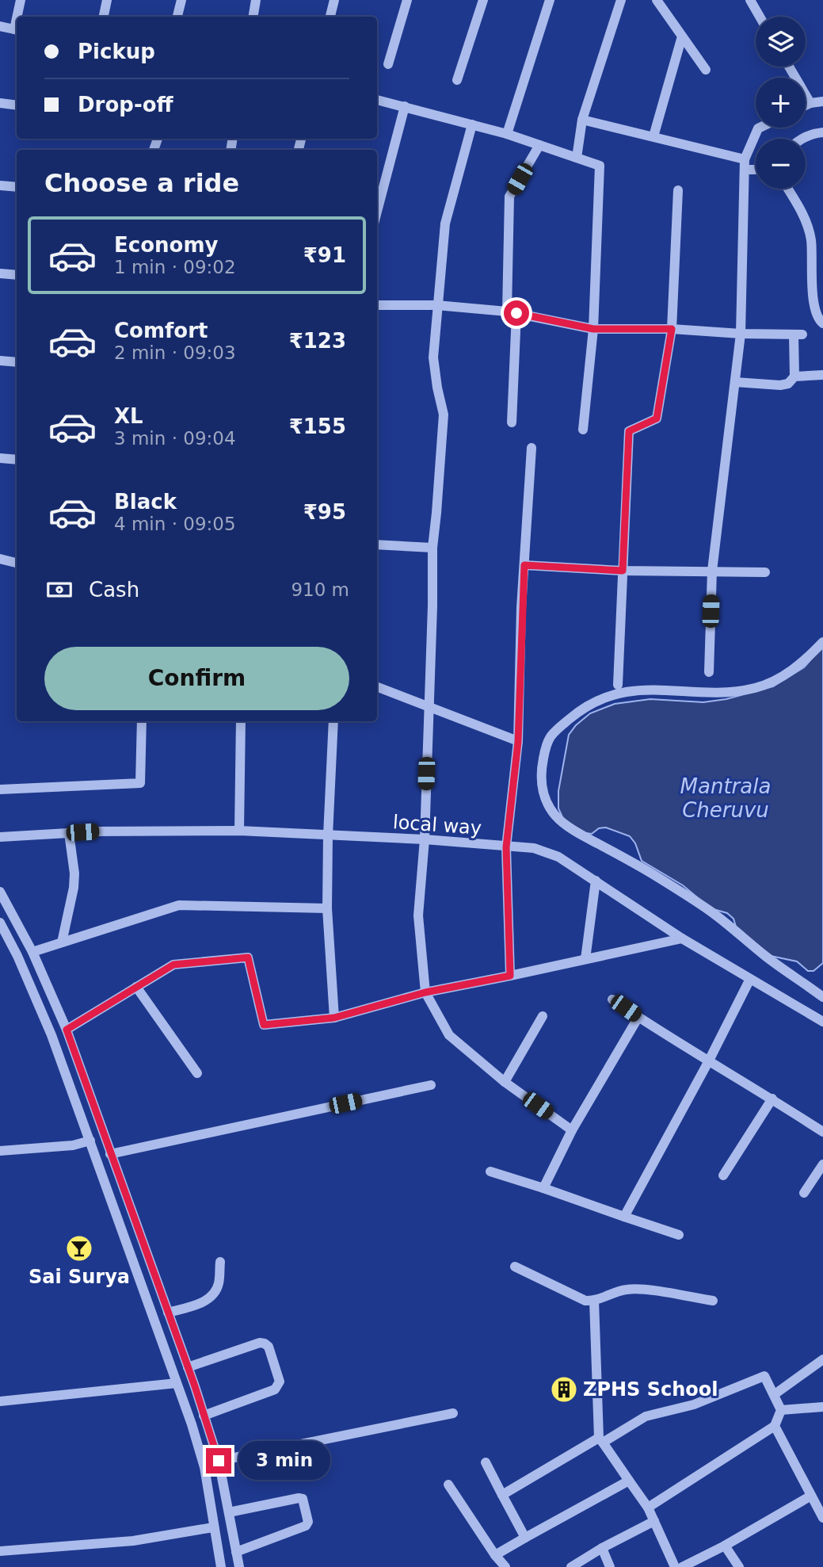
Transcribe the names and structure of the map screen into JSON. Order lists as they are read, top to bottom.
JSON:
{
  "streets": {
    "street": ["local way"]
  },
  "water": ["Mantrala Cheruvu"],
  "places": {
    "bar": ["Sai Surya"],
    "building": ["ZPHS School"]
  },
  "page": {
    "map_buttons": ["+", "−"],
    "banner": ["Pickup", "Drop-off"],
    "heading": "Choose a ride",
    "list": [
      {
        "name": "Economy",
        "note": "1 min · 09:02",
        "value": "₹91"
      },
      {
        "name": "Comfort",
        "note": "2 min · 09:03",
        "value": "₹123"
      },
      {
        "name": "XL",
        "note": "3 min · 09:04",
        "value": "₹155"
      },
      {
        "name": "Black",
        "note": "4 min · 09:05",
        "value": "₹95"
      }
    ],
    "pay": ["Cash", "910 m"],
    "buttons": "Confirm",
    "bubble": "3 min"
  }
}
